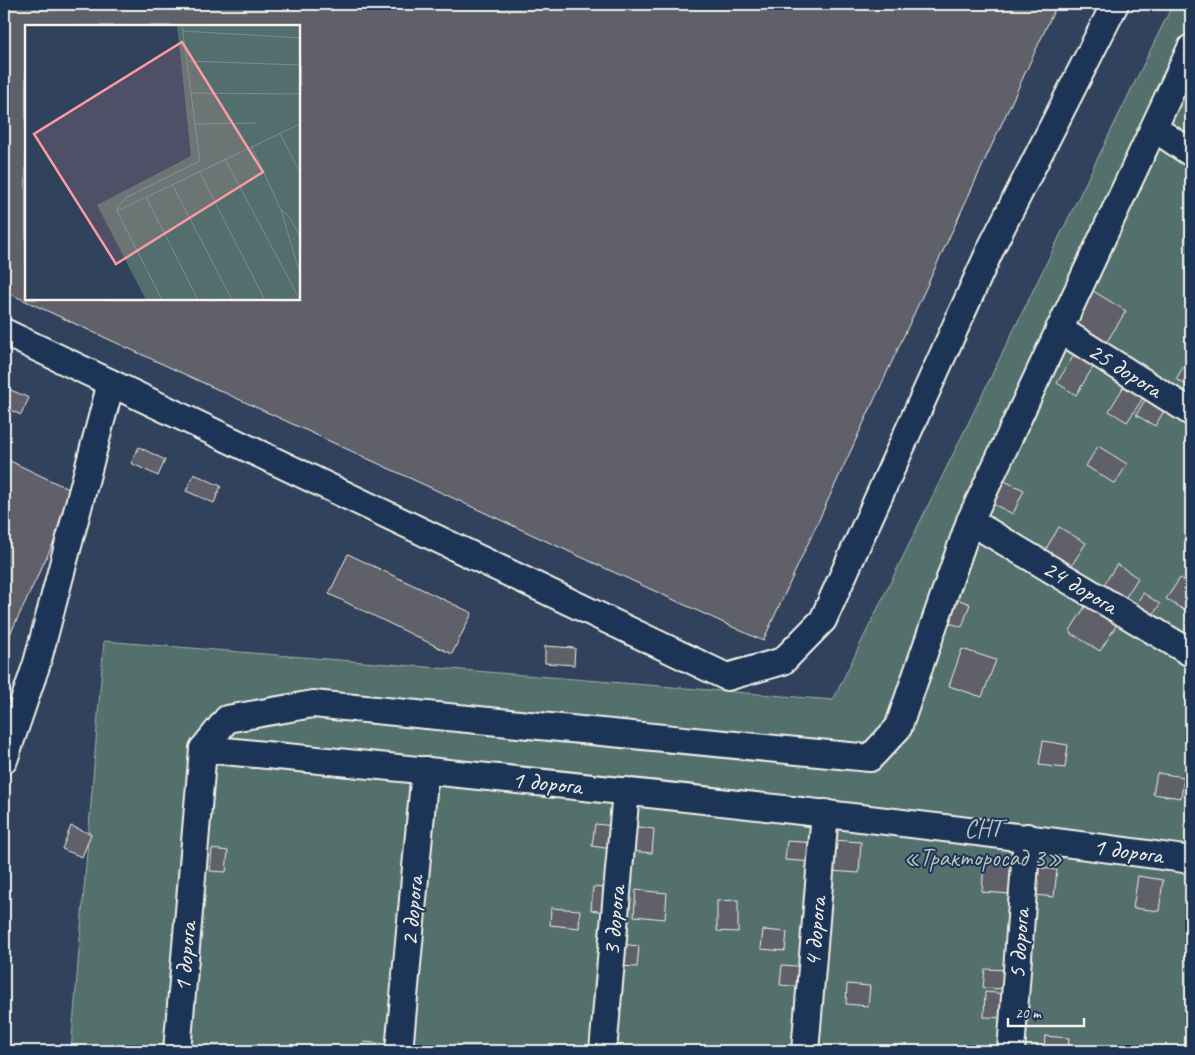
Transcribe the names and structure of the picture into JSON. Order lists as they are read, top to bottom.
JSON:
{
  "streets": {
    "street": [
      "25 дорога",
      "24 дорога",
      "1 дорога",
      "2 дорога",
      "3 дорога",
      "4 дорога",
      "5 дорога"
    ]
  },
  "crossings": [
    ["1 дорога", "2 дорога"],
    ["1 дорога", "3 дорога"],
    ["1 дорога", "4 дорога"],
    ["1 дорога", "5 дорога"]
  ],
  "parks": ["СНТ «Тракторосад 3»"],
  "scale_bar": "20 m"
}
